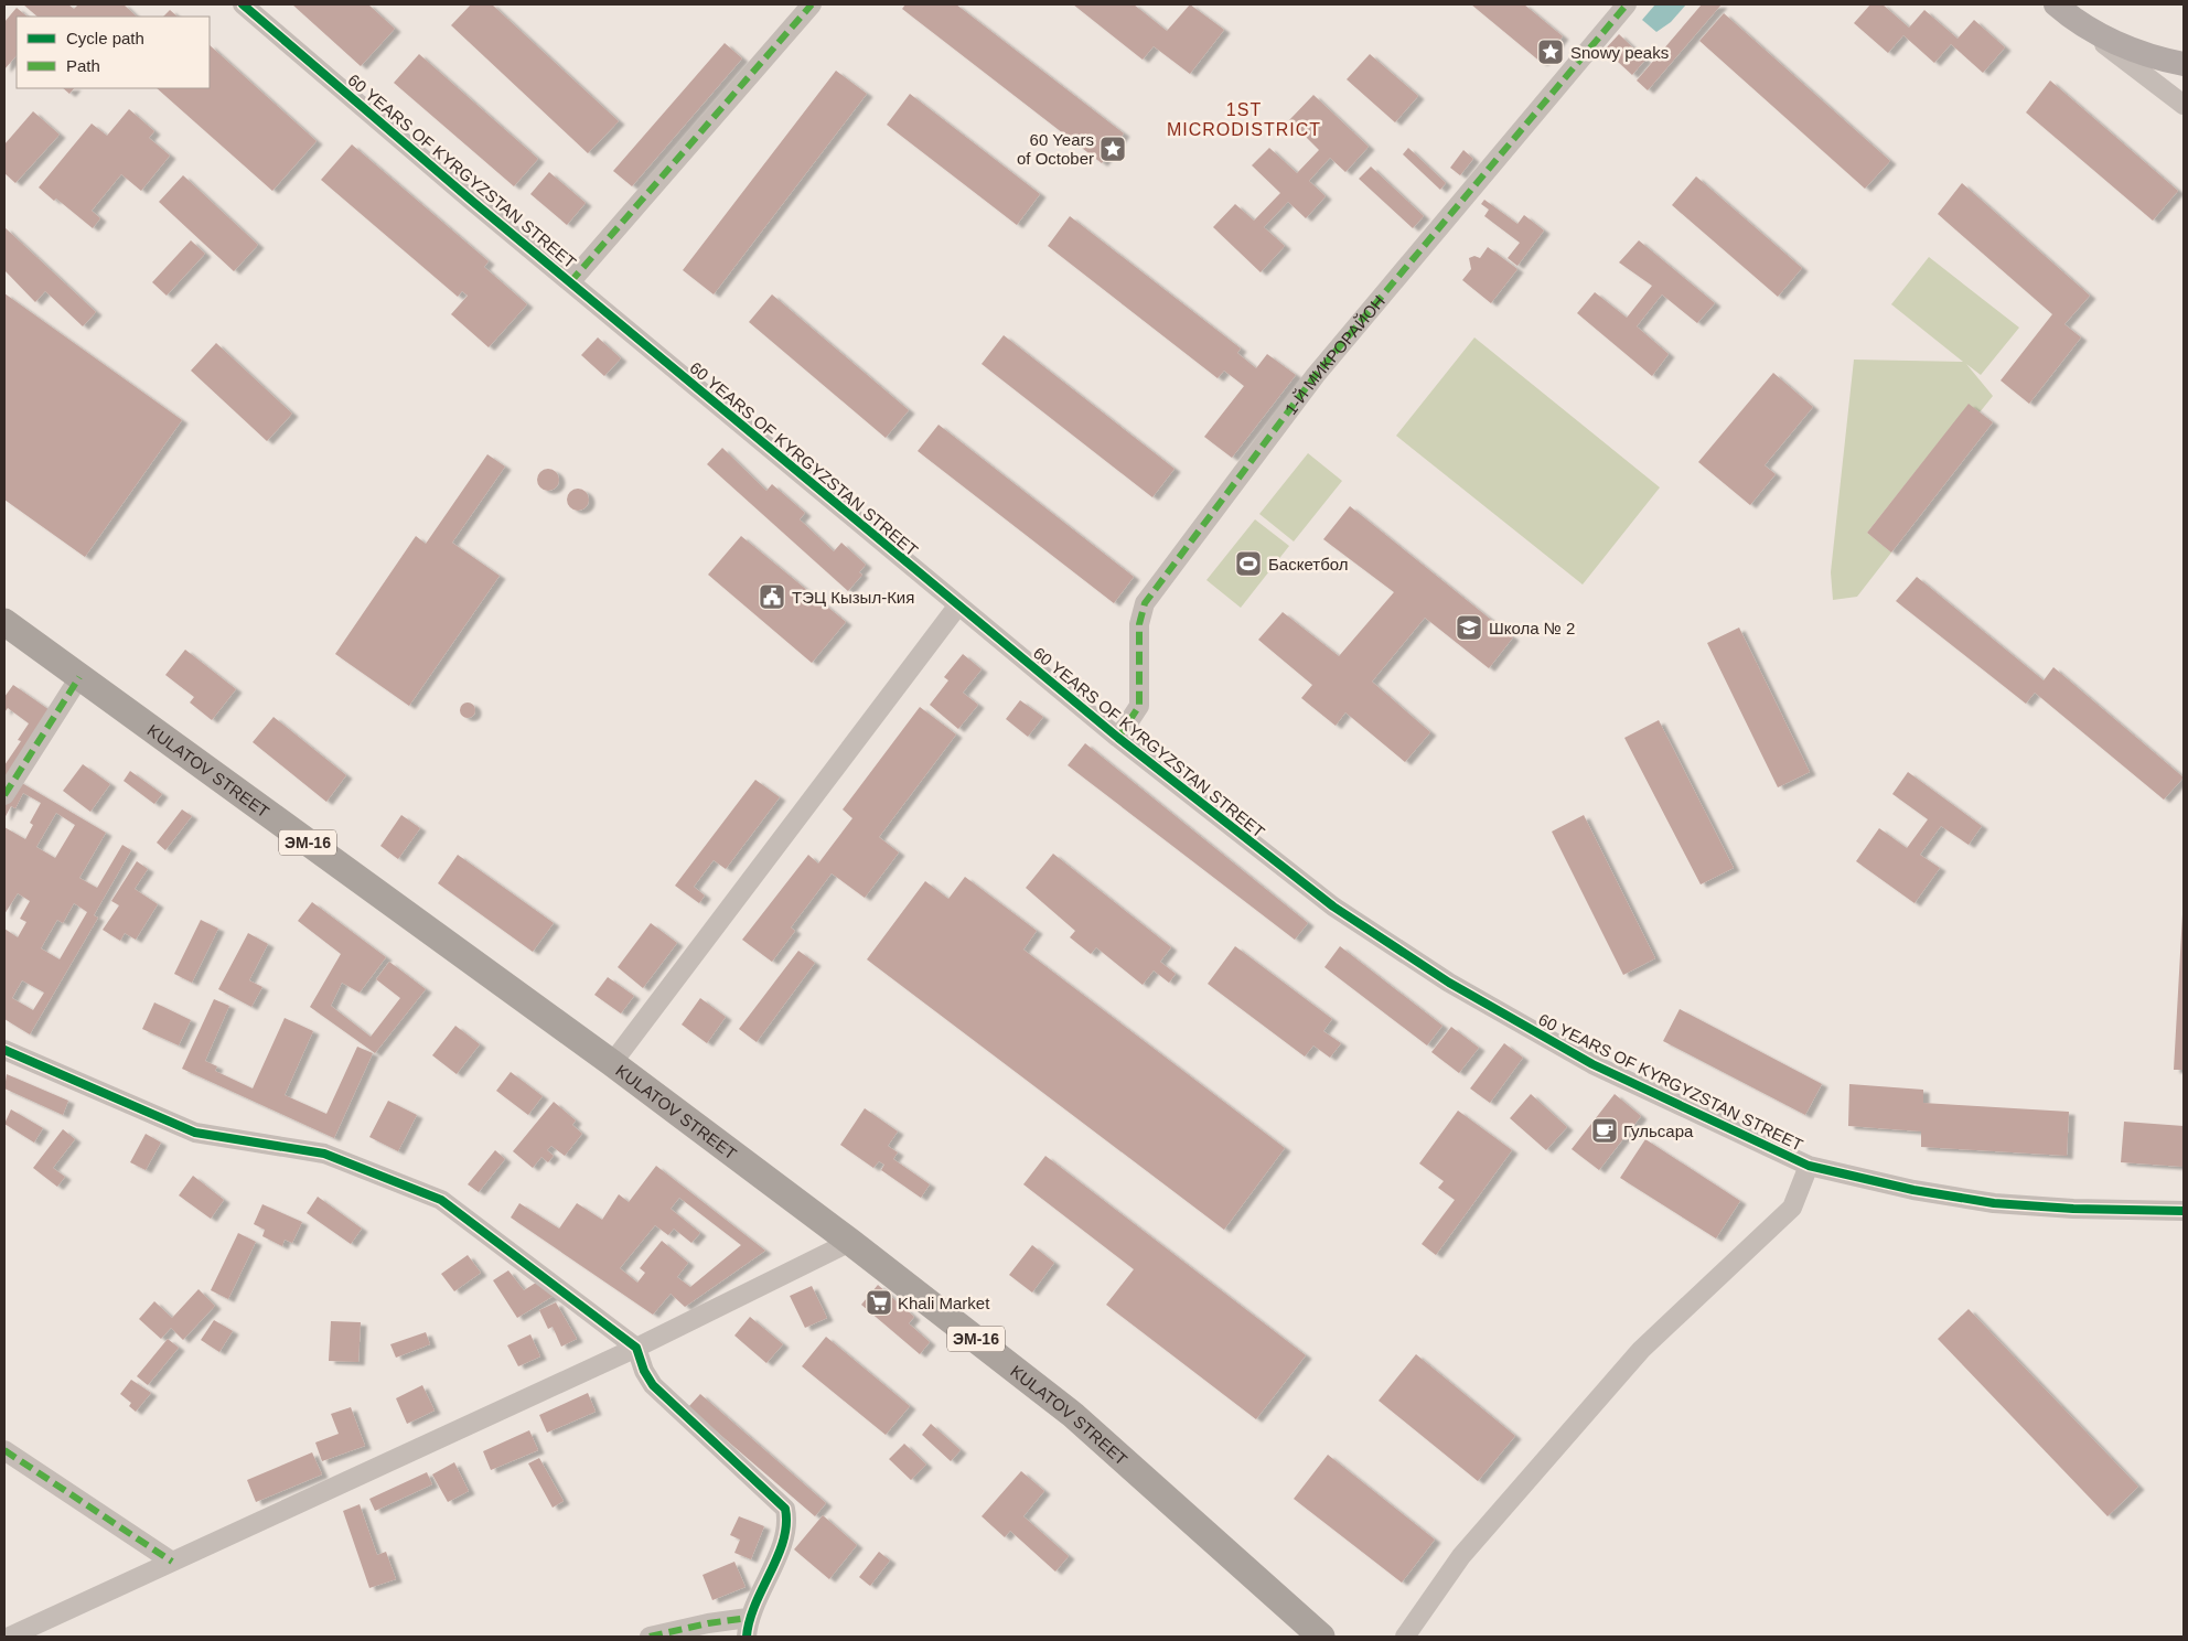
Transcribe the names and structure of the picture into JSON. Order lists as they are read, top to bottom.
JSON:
{
  "streets": {
    "highway": ["KULATOV STREET", "ЭМ-16"],
    "street": ["60 YEARS OF KYRGYZSTAN STREET", "1-Й МИКРОРАЙОН"]
  },
  "crossings": [
    ["60 YEARS OF KYRGYZSTAN STREET", "1-Й МИКРОРАЙОН"]
  ],
  "districts": ["1ST MICRODISTRICT"],
  "places": {
    "place": ["Snowy peaks", "60 Years of October"],
    "sports": ["Баскетбол"],
    "public building": ["ТЭЦ Кызыл-Кия"],
    "school or university": ["Школа № 2"],
    "cafe": ["Гульсара"],
    "supermarket": ["Khali Market"]
  },
  "legend": ["Cycle path", "Path"]
}
